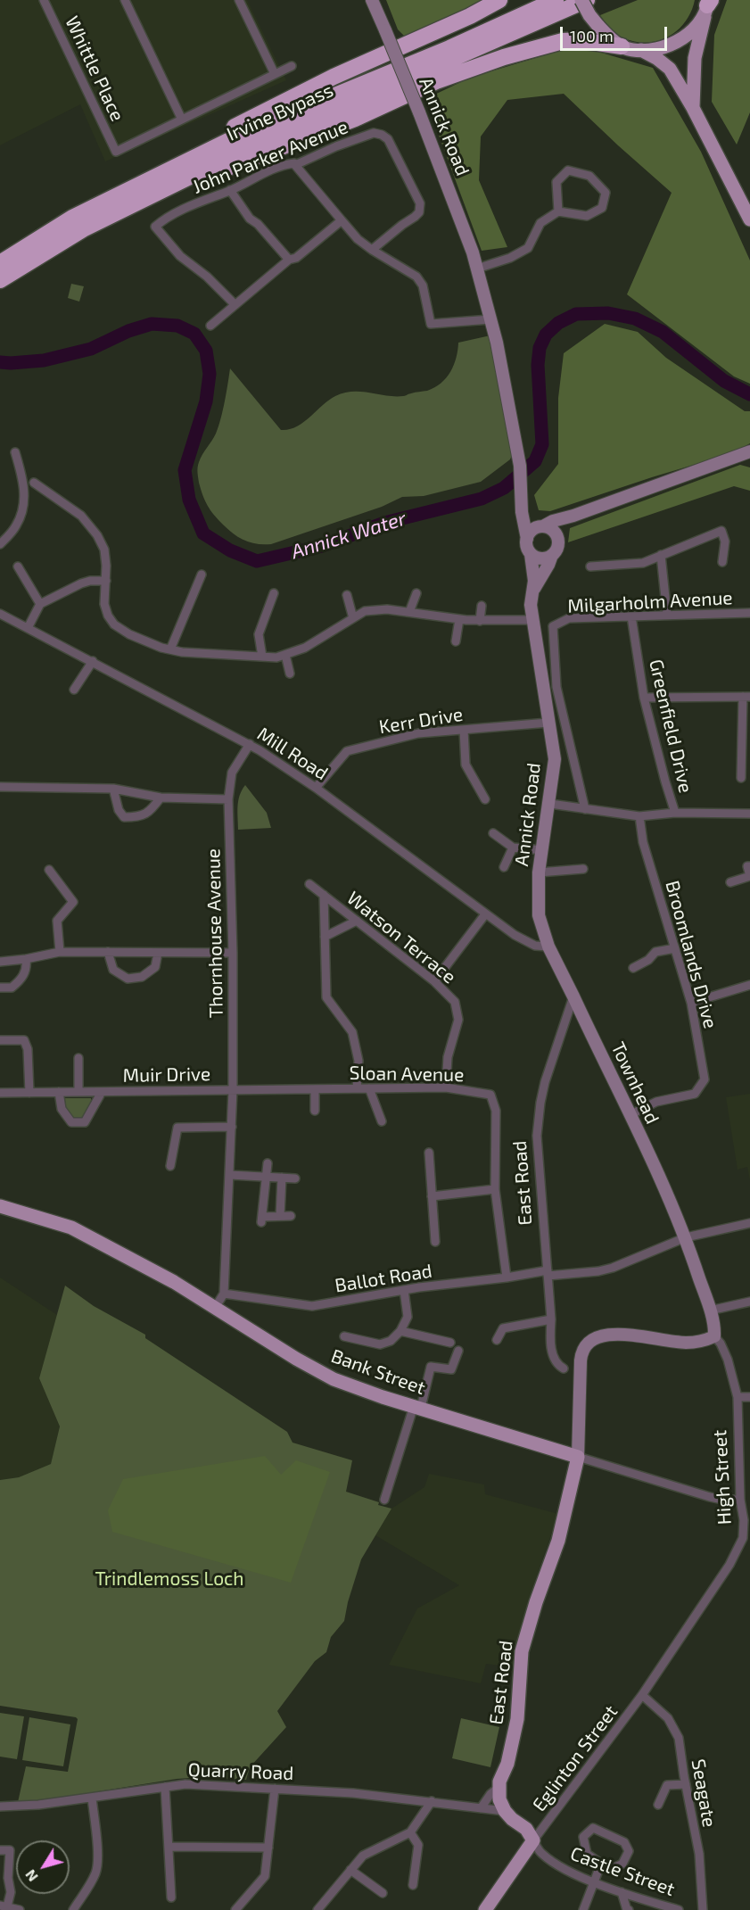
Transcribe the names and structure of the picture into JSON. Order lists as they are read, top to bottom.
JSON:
{
  "streets": {
    "highway": ["Irvine Bypass"],
    "main road": [
      "Annick Road",
      "Townhead",
      "East Road",
      "Bank Street",
      "High Street"
    ],
    "street": [
      "Whittle Place",
      "John Parker Avenue",
      "Milgarholm Avenue",
      "Kerr Drive",
      "Greenfield Drive",
      "Mill Road",
      "Thornhouse Avenue",
      "Watson Terrace",
      "Broomlands Drive",
      "Sloan Avenue",
      "Muir Drive",
      "Ballot Road",
      "Eglinton Street",
      "Quarry Road",
      "Seagate",
      "Castle Street"
    ]
  },
  "crossings": [
    ["Annick Road", "Kerr Drive"],
    ["Annick Road", "Mill Road"],
    ["Annick Road", "Townhead"],
    ["Milgarholm Avenue", "Greenfield Drive"],
    ["Kerr Drive", "Mill Road"],
    ["Mill Road", "Thornhouse Avenue"],
    ["Mill Road", "Townhead"],
    ["Thornhouse Avenue", "Sloan Avenue"],
    ["Thornhouse Avenue", "Muir Drive"],
    ["Thornhouse Avenue", "Ballot Road"],
    ["Thornhouse Avenue", "Bank Street"],
    ["Watson Terrace", "Sloan Avenue"],
    ["Broomlands Drive", "Townhead"],
    ["Sloan Avenue", "Muir Drive"],
    ["Sloan Avenue", "Ballot Road"],
    ["Townhead", "East Road"],
    ["Townhead", "Ballot Road"],
    ["Townhead", "High Street"],
    ["East Road", "Ballot Road"],
    ["East Road", "Bank Street"],
    ["Ballot Road", "High Street"],
    ["Bank Street", "High Street"],
    ["High Street", "Eglinton Street"],
    ["High Street", "Seagate"],
    ["Eglinton Street", "Seagate"],
    ["Eglinton Street", "Castle Street"]
  ],
  "water": ["Annick Water"],
  "parks": ["Trindlemoss Loch"],
  "scale_bar": "100 m",
  "north": "bottom left"
}
